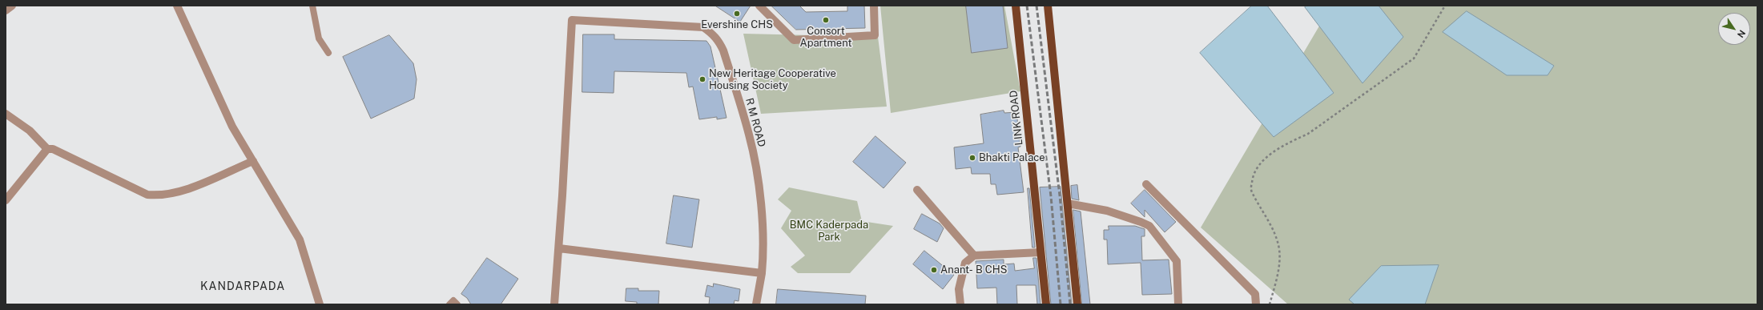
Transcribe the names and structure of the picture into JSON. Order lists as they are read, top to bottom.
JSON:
{
  "streets": {
    "main road": ["LINK ROAD"],
    "street": ["R M ROAD"]
  },
  "districts": ["KANDARPADA"],
  "parks": ["BMC Kaderpada Park"],
  "places": [
    "Evershine CHS",
    "Consort Apartment",
    "New Heritage Cooperative Housing Society",
    "Bhakti Palace",
    "Anant- B CHS"
  ],
  "north": "bottom right"
}
